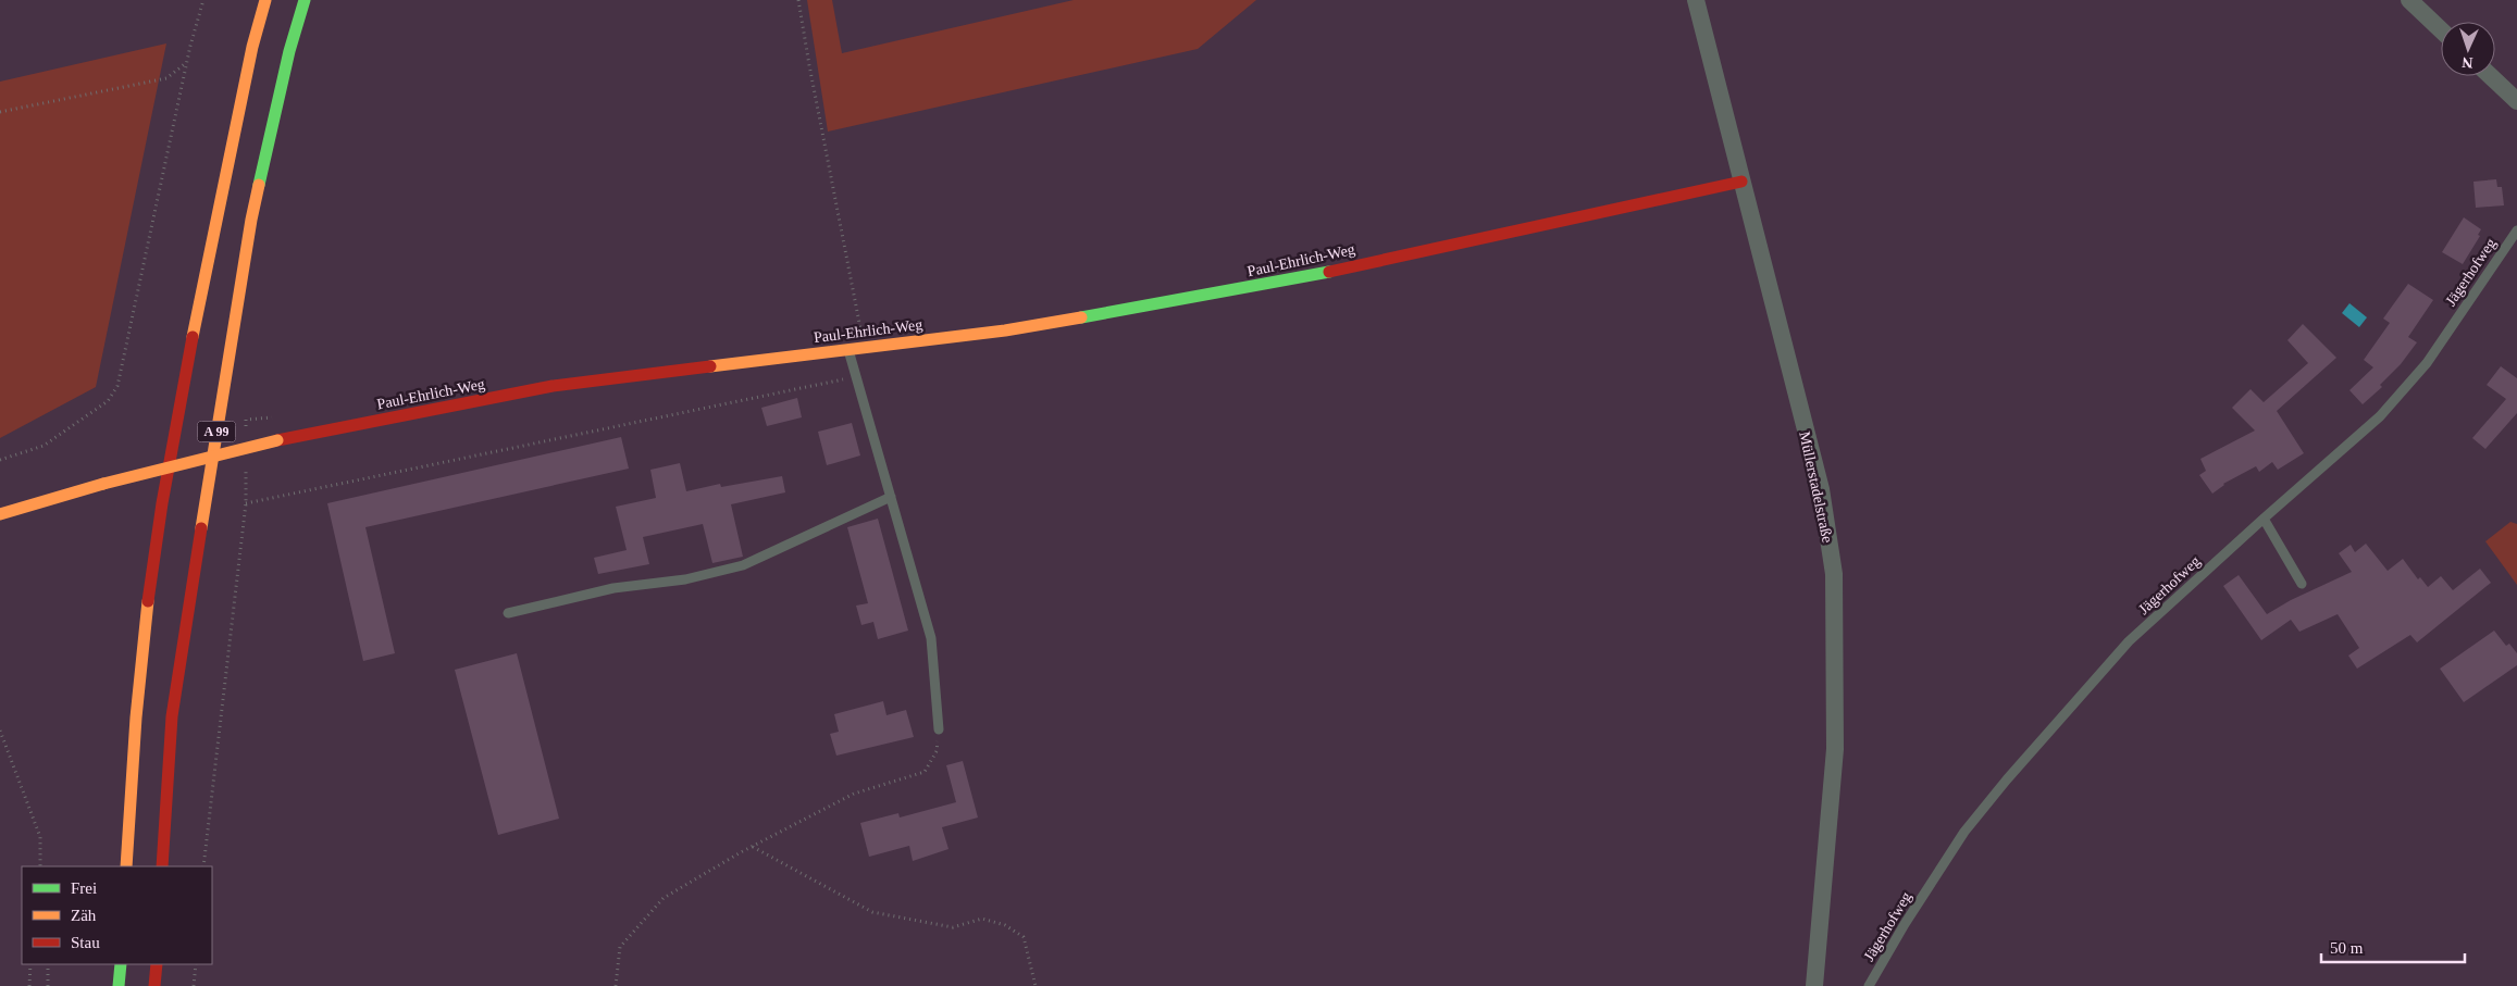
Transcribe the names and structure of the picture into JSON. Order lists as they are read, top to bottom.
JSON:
{
  "streets": {
    "main road": ["Paul-Ehrlich-Weg", "A 99"],
    "street": ["Müllerstadelstraße"],
    "lane": ["Jägerhofweg"]
  },
  "crossings": [
    ["Paul-Ehrlich-Weg", "Müllerstadelstraße"]
  ],
  "legend": ["Frei", "Zäh", "Stau"],
  "scale_bar": "50 m",
  "north": "bottom"
}
